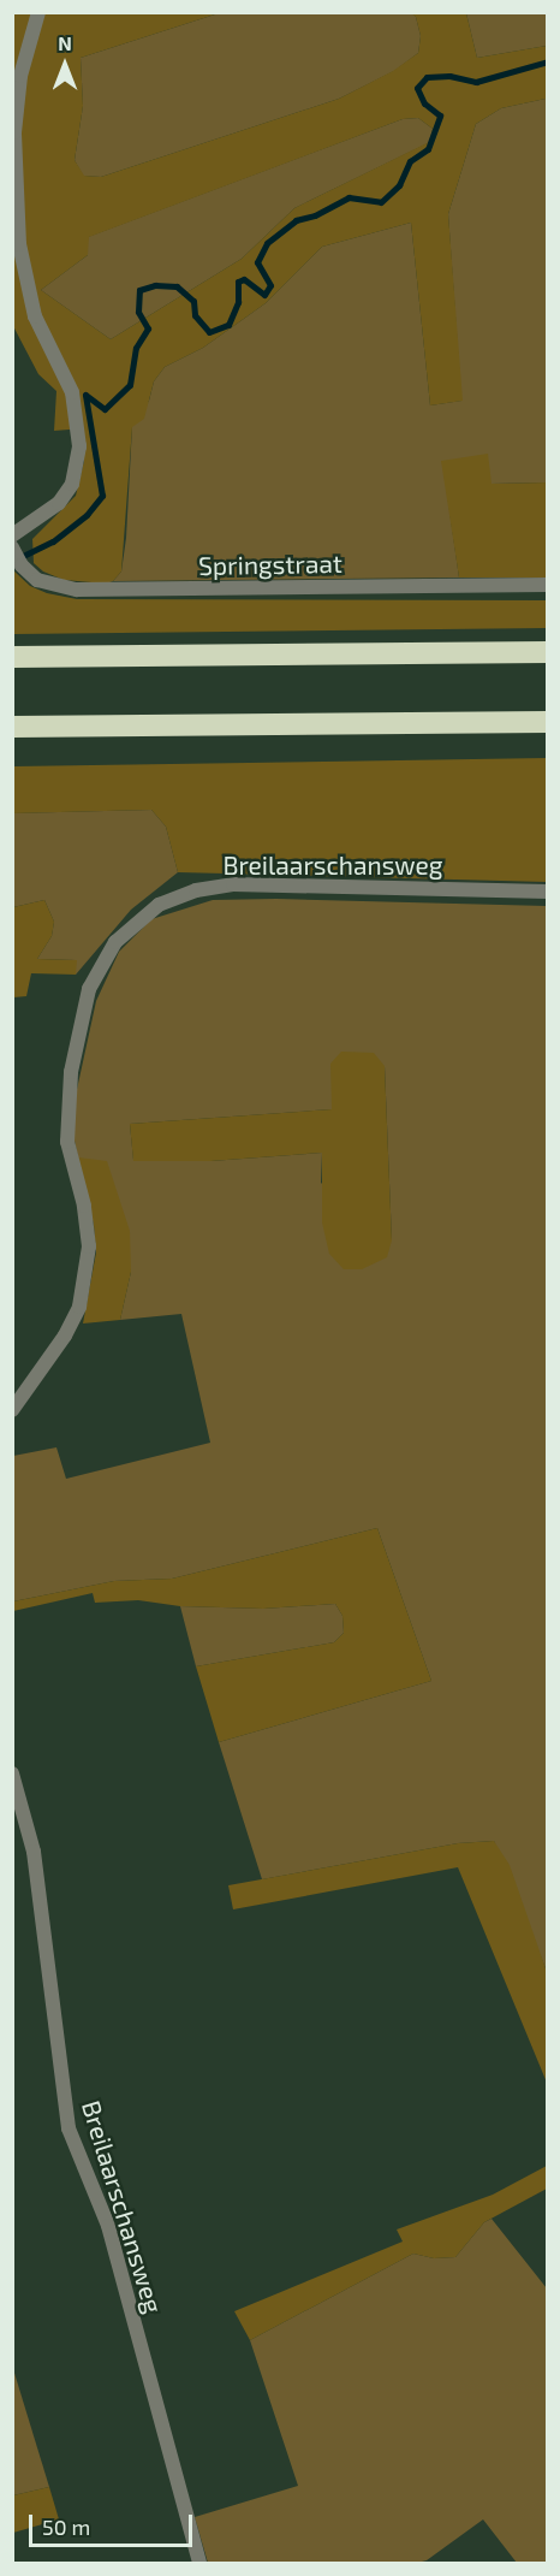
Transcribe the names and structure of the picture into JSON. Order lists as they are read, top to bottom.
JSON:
{
  "streets": {
    "street": ["Springstraat", "Breilaarschansweg"]
  },
  "scale_bar": "50 m",
  "north": "top"
}
